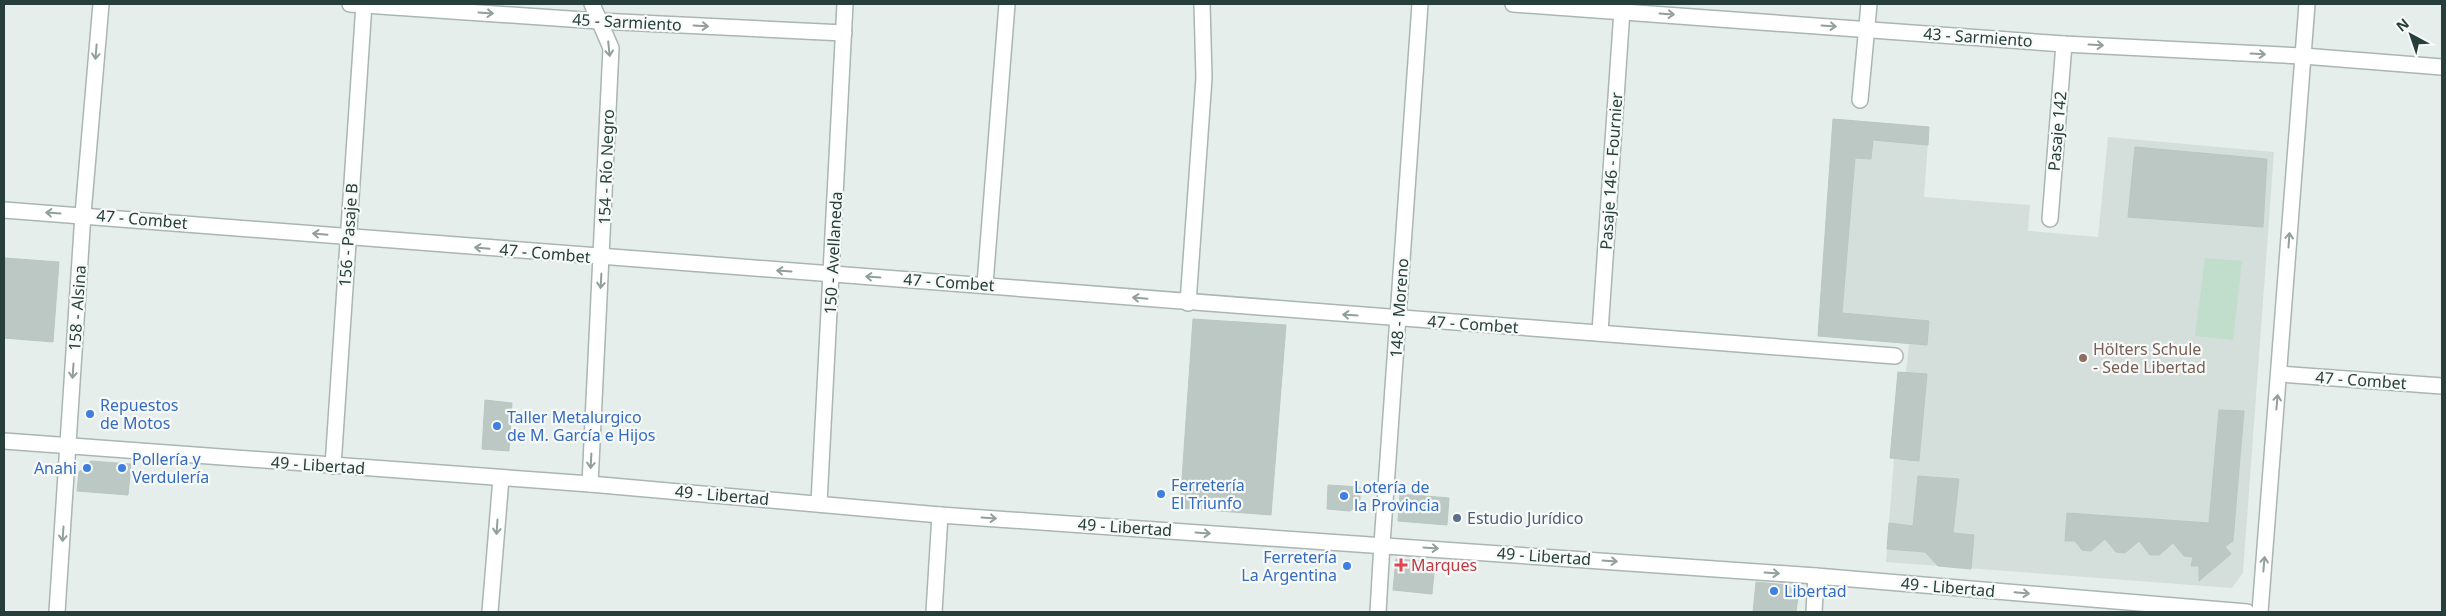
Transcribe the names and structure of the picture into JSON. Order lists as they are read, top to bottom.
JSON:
{
  "streets": {
    "street": [
      "45 - Sarmiento",
      "43 - Sarmiento",
      "Pasaje 142",
      "154 - Río Negro",
      "Pasaje 146 - Fournier",
      "47 - Combet",
      "156 - Pasaje B",
      "150 - Avellaneda",
      "158 - Alsina",
      "148 - Moreno",
      "49 - Libertad"
    ]
  },
  "crossings": [
    ["45 - Sarmiento", "154 - Río Negro"],
    ["45 - Sarmiento", "156 - Pasaje B"],
    ["45 - Sarmiento", "150 - Avellaneda"],
    ["43 - Sarmiento", "Pasaje 142"],
    ["43 - Sarmiento", "Pasaje 146 - Fournier"],
    ["154 - Río Negro", "47 - Combet"],
    ["154 - Río Negro", "49 - Libertad"],
    ["Pasaje 146 - Fournier", "47 - Combet"],
    ["47 - Combet", "156 - Pasaje B"],
    ["47 - Combet", "150 - Avellaneda"],
    ["47 - Combet", "158 - Alsina"],
    ["47 - Combet", "148 - Moreno"],
    ["156 - Pasaje B", "49 - Libertad"],
    ["150 - Avellaneda", "49 - Libertad"],
    ["158 - Alsina", "49 - Libertad"],
    ["148 - Moreno", "49 - Libertad"]
  ],
  "one_way": [
    "45 - Sarmiento",
    "43 - Sarmiento",
    "154 - Río Negro",
    "47 - Combet",
    "158 - Alsina",
    "49 - Libertad"
  ],
  "places": {
    "other": [
      "Hölters Schule - Sede Libertad",
      "Repuestos de Motos",
      "Taller Metalurgico de M. García e Hijos",
      "Anahi",
      "Pollería y Verdulería",
      "Ferretería El Triunfo",
      "Lotería de la Provincia",
      "Estudio Jurídico",
      "Ferretería La Argentina",
      "Libertad"
    ],
    "health": ["Marques"]
  },
  "north": "top left"
}
